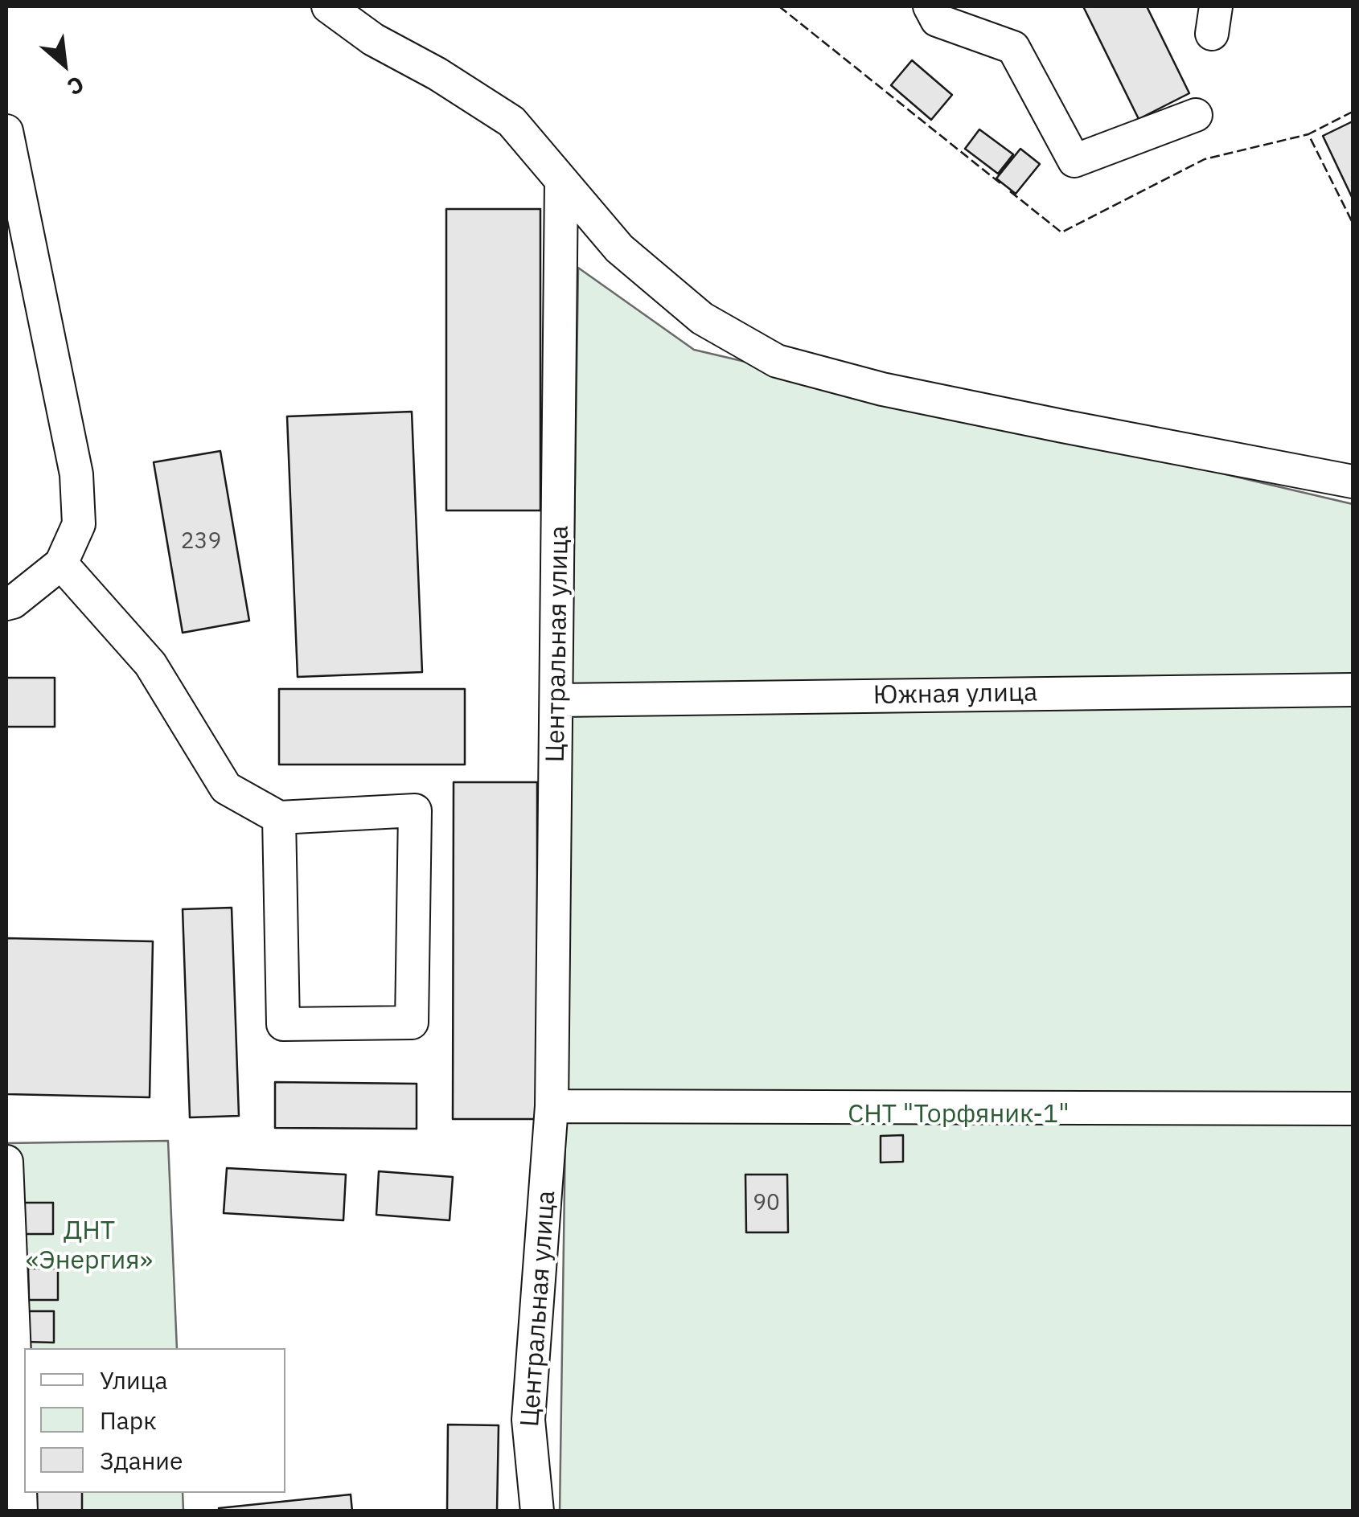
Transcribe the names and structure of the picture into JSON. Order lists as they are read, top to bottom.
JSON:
{
  "streets": {
    "street": ["Центральная улица", "Южная улица"]
  },
  "crossings": [
    ["Центральная улица", "Южная улица"]
  ],
  "parks": ["СНТ \"Торфяник-1\"", "ДНТ «Энергия»"],
  "house_numbers": ["239", "90"],
  "legend": ["Улица", "Парк", "Здание"],
  "north": "bottom right"
}
